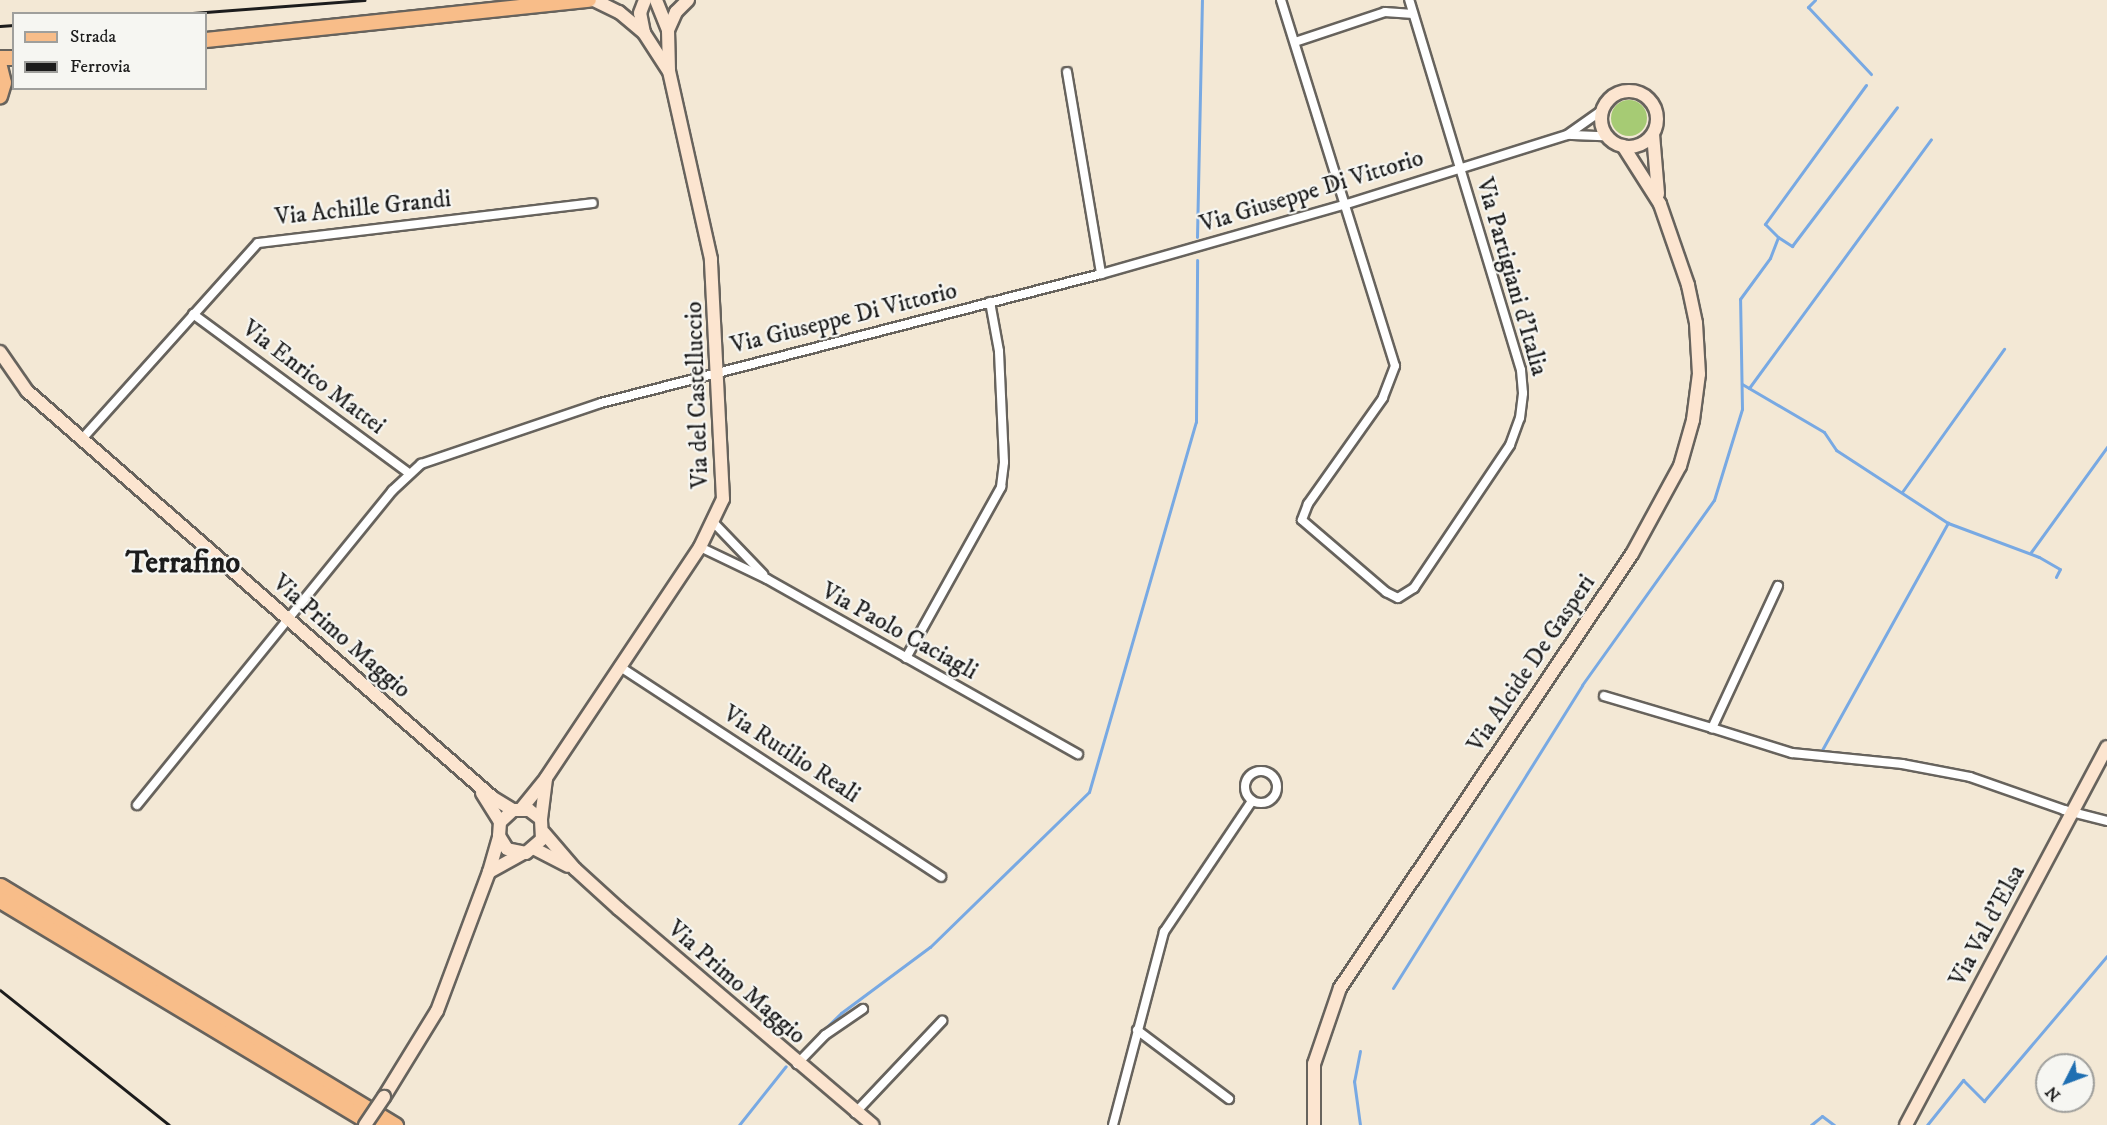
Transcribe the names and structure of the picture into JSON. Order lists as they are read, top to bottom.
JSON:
{
  "streets": {
    "street": [
      "Via Giuseppe Di Vittorio",
      "Via Achille Grandi",
      "Via Partigiani d'Italia",
      "Via Enrico Mattei",
      "Via del Castelluccio",
      "Via Paolo Caciagli",
      "Via Primo Maggio",
      "Via Alcide De Gasperi",
      "Via Rutilio Reali",
      "Via Val d'Elsa"
    ]
  },
  "crossings": [
    ["Via Giuseppe Di Vittorio", "Via Partigiani d'Italia"],
    ["Via Giuseppe Di Vittorio", "Via Enrico Mattei"],
    ["Via Giuseppe Di Vittorio", "Via del Castelluccio"],
    ["Via Giuseppe Di Vittorio", "Via Primo Maggio"],
    ["Via Giuseppe Di Vittorio", "Via Alcide De Gasperi"],
    ["Via Achille Grandi", "Via Enrico Mattei"],
    ["Via Achille Grandi", "Via Primo Maggio"],
    ["Via del Castelluccio", "Via Paolo Caciagli"],
    ["Via del Castelluccio", "Via Primo Maggio"],
    ["Via del Castelluccio", "Via Rutilio Reali"]
  ],
  "districts": ["Terrafino"],
  "legend": ["Strada", "Ferrovia"],
  "north": "bottom left"
}
